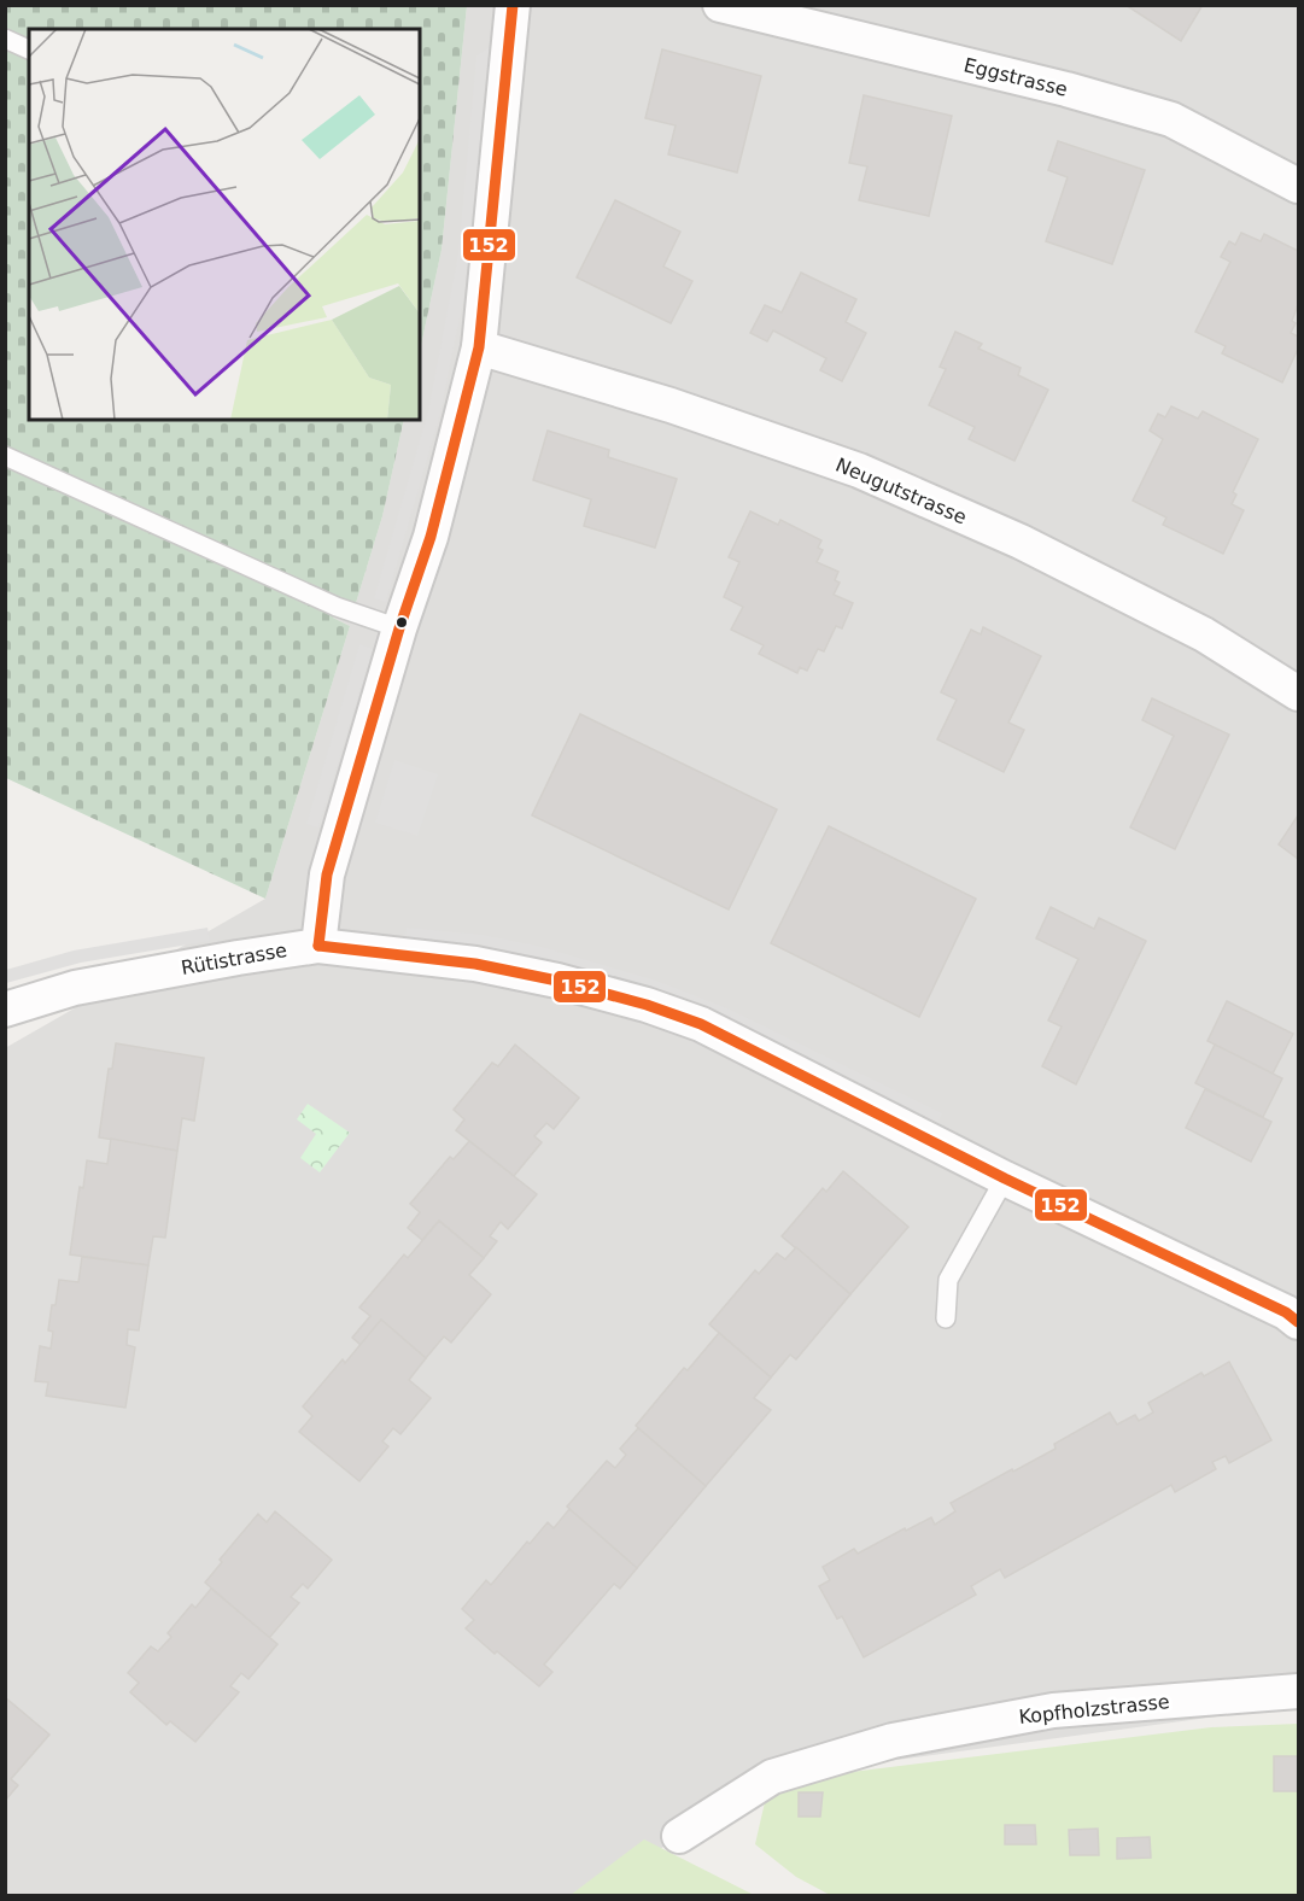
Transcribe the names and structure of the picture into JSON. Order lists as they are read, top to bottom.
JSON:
{
  "streets": {
    "street": [
      "Eggstrasse",
      "Neugutstrasse",
      "Rütistrasse",
      "Kopfholzstrasse"
    ]
  },
  "lines": ["transit line 152"]
}
